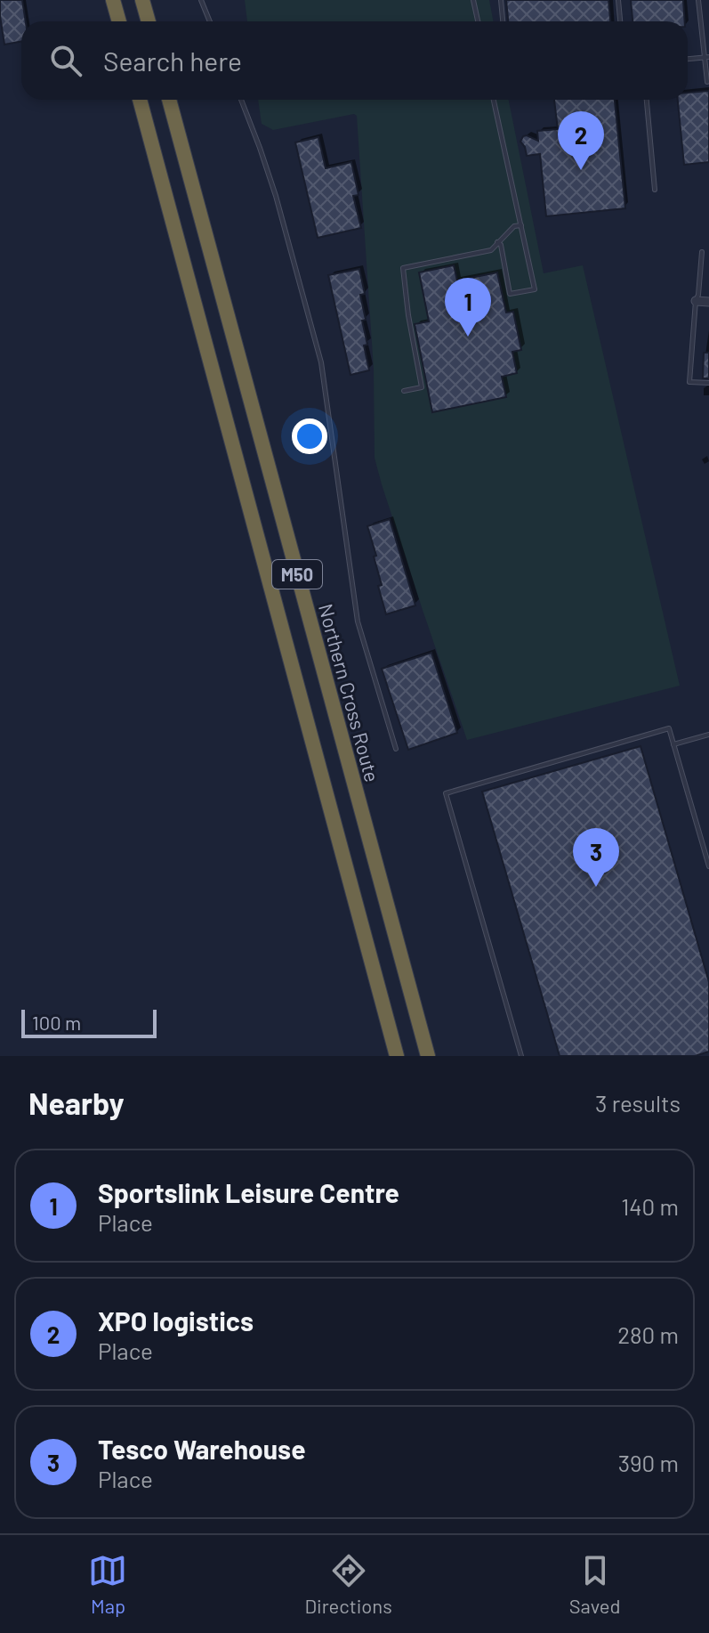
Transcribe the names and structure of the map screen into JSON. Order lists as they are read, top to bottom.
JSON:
{
  "streets": {
    "highway": ["M50", "Northern Cross Route"]
  },
  "scale_bar": "100 m",
  "page": {
    "search": "Search here",
    "pins": ["2", "1", "3"],
    "scale": "100 m",
    "heading": ["Nearby", "3 results"],
    "list": [
      {
        "mark": "1",
        "name": "Sportslink Leisure Centre",
        "note": "Place",
        "value": "140 m"
      },
      {
        "mark": "2",
        "name": "XPO logistics",
        "note": "Place",
        "value": "280 m"
      },
      {
        "mark": "3",
        "name": "Tesco Warehouse",
        "note": "Place",
        "value": "390 m"
      }
    ],
    "nav": ["Map", "Directions", "Saved"]
  }
}
